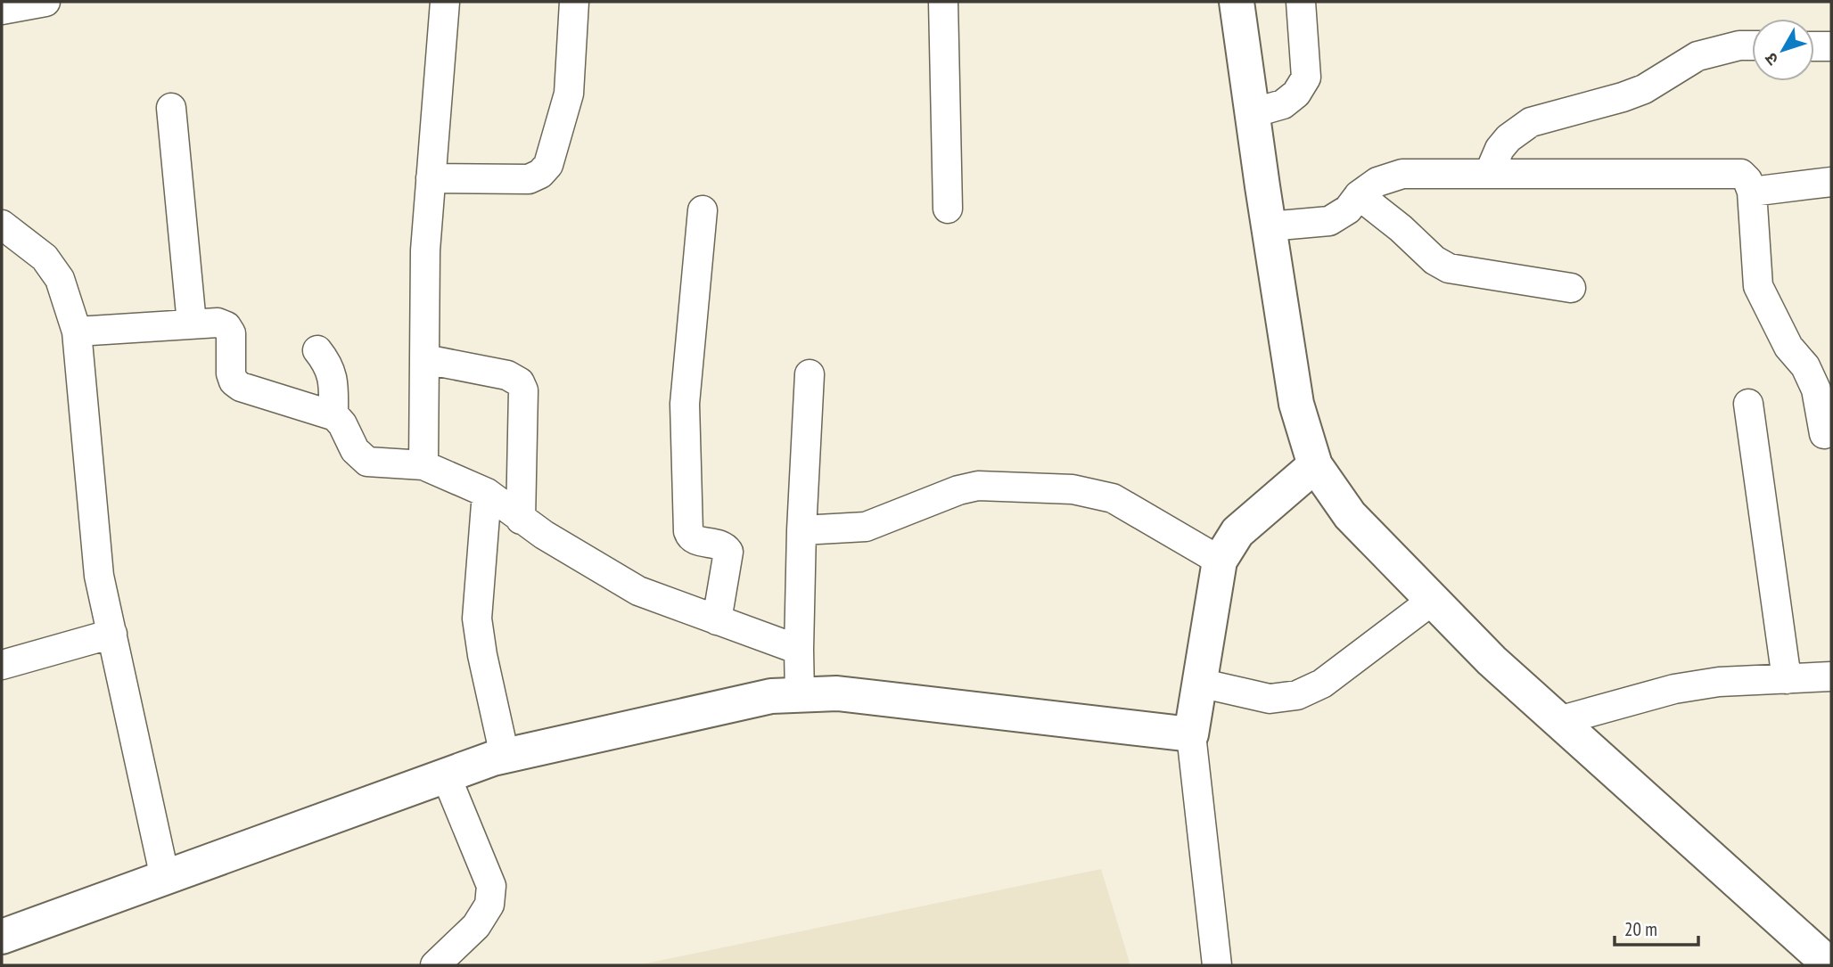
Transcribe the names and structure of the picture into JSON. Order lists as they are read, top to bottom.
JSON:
{
  "scale_bar": "20 m",
  "north": "bottom left"
}
